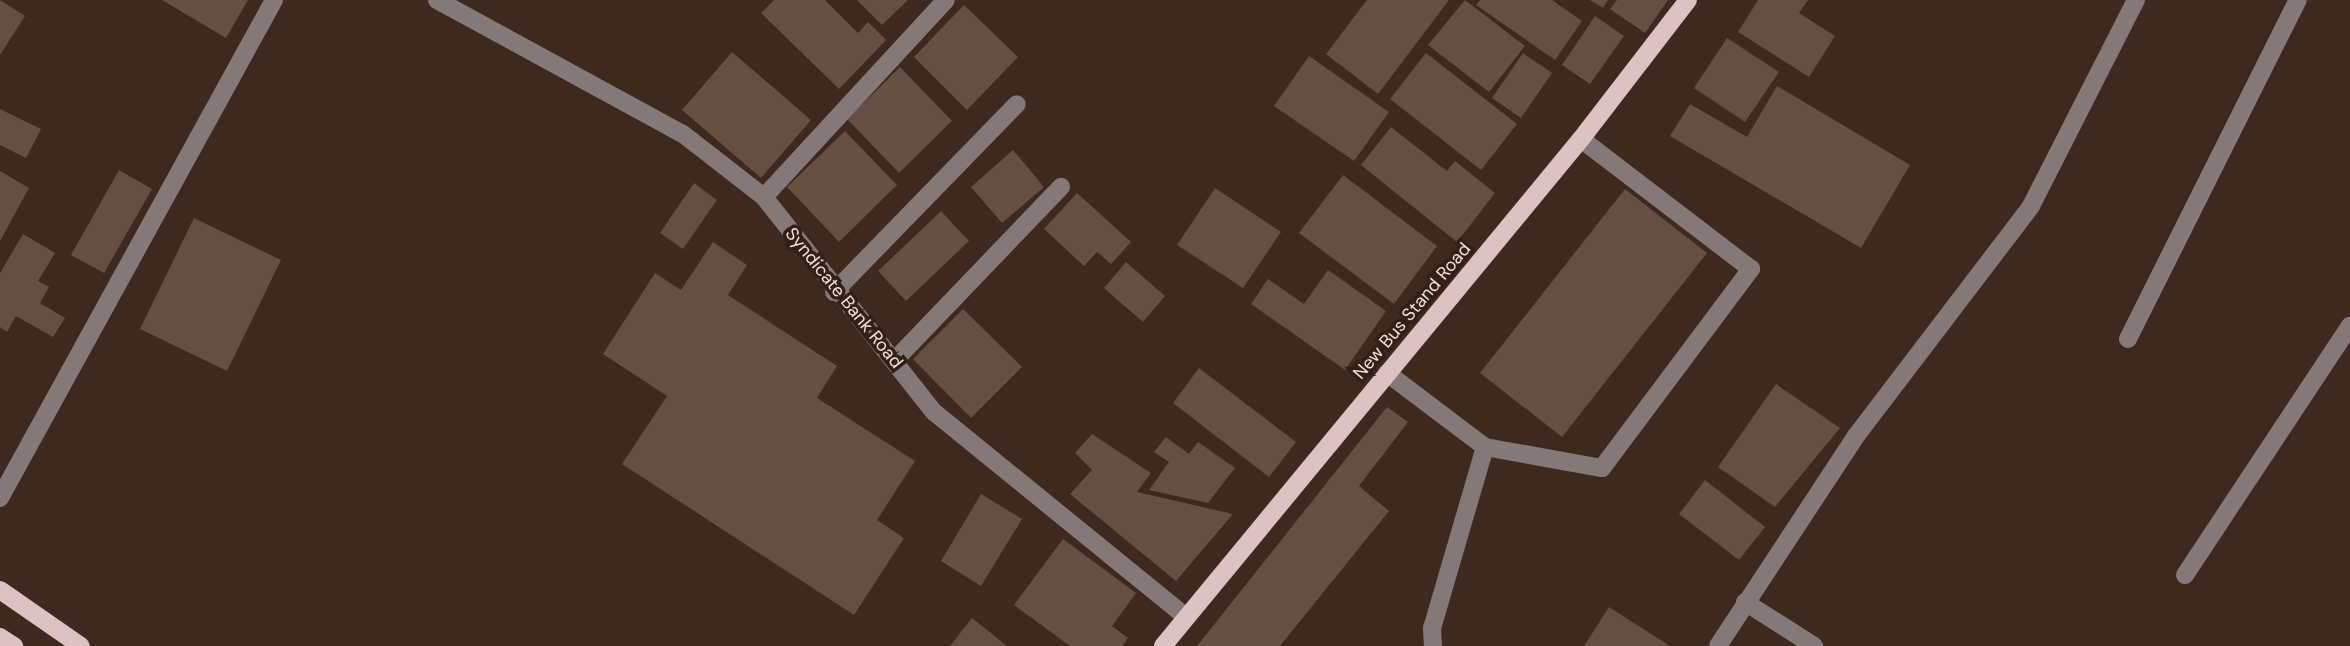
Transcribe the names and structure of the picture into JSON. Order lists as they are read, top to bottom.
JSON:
{
  "streets": {
    "main road": ["New Bus Stand Road"],
    "street": ["Syndicate Bank Road"]
  },
  "crossings": [
    ["Syndicate Bank Road", "New Bus Stand Road"]
  ]
}
